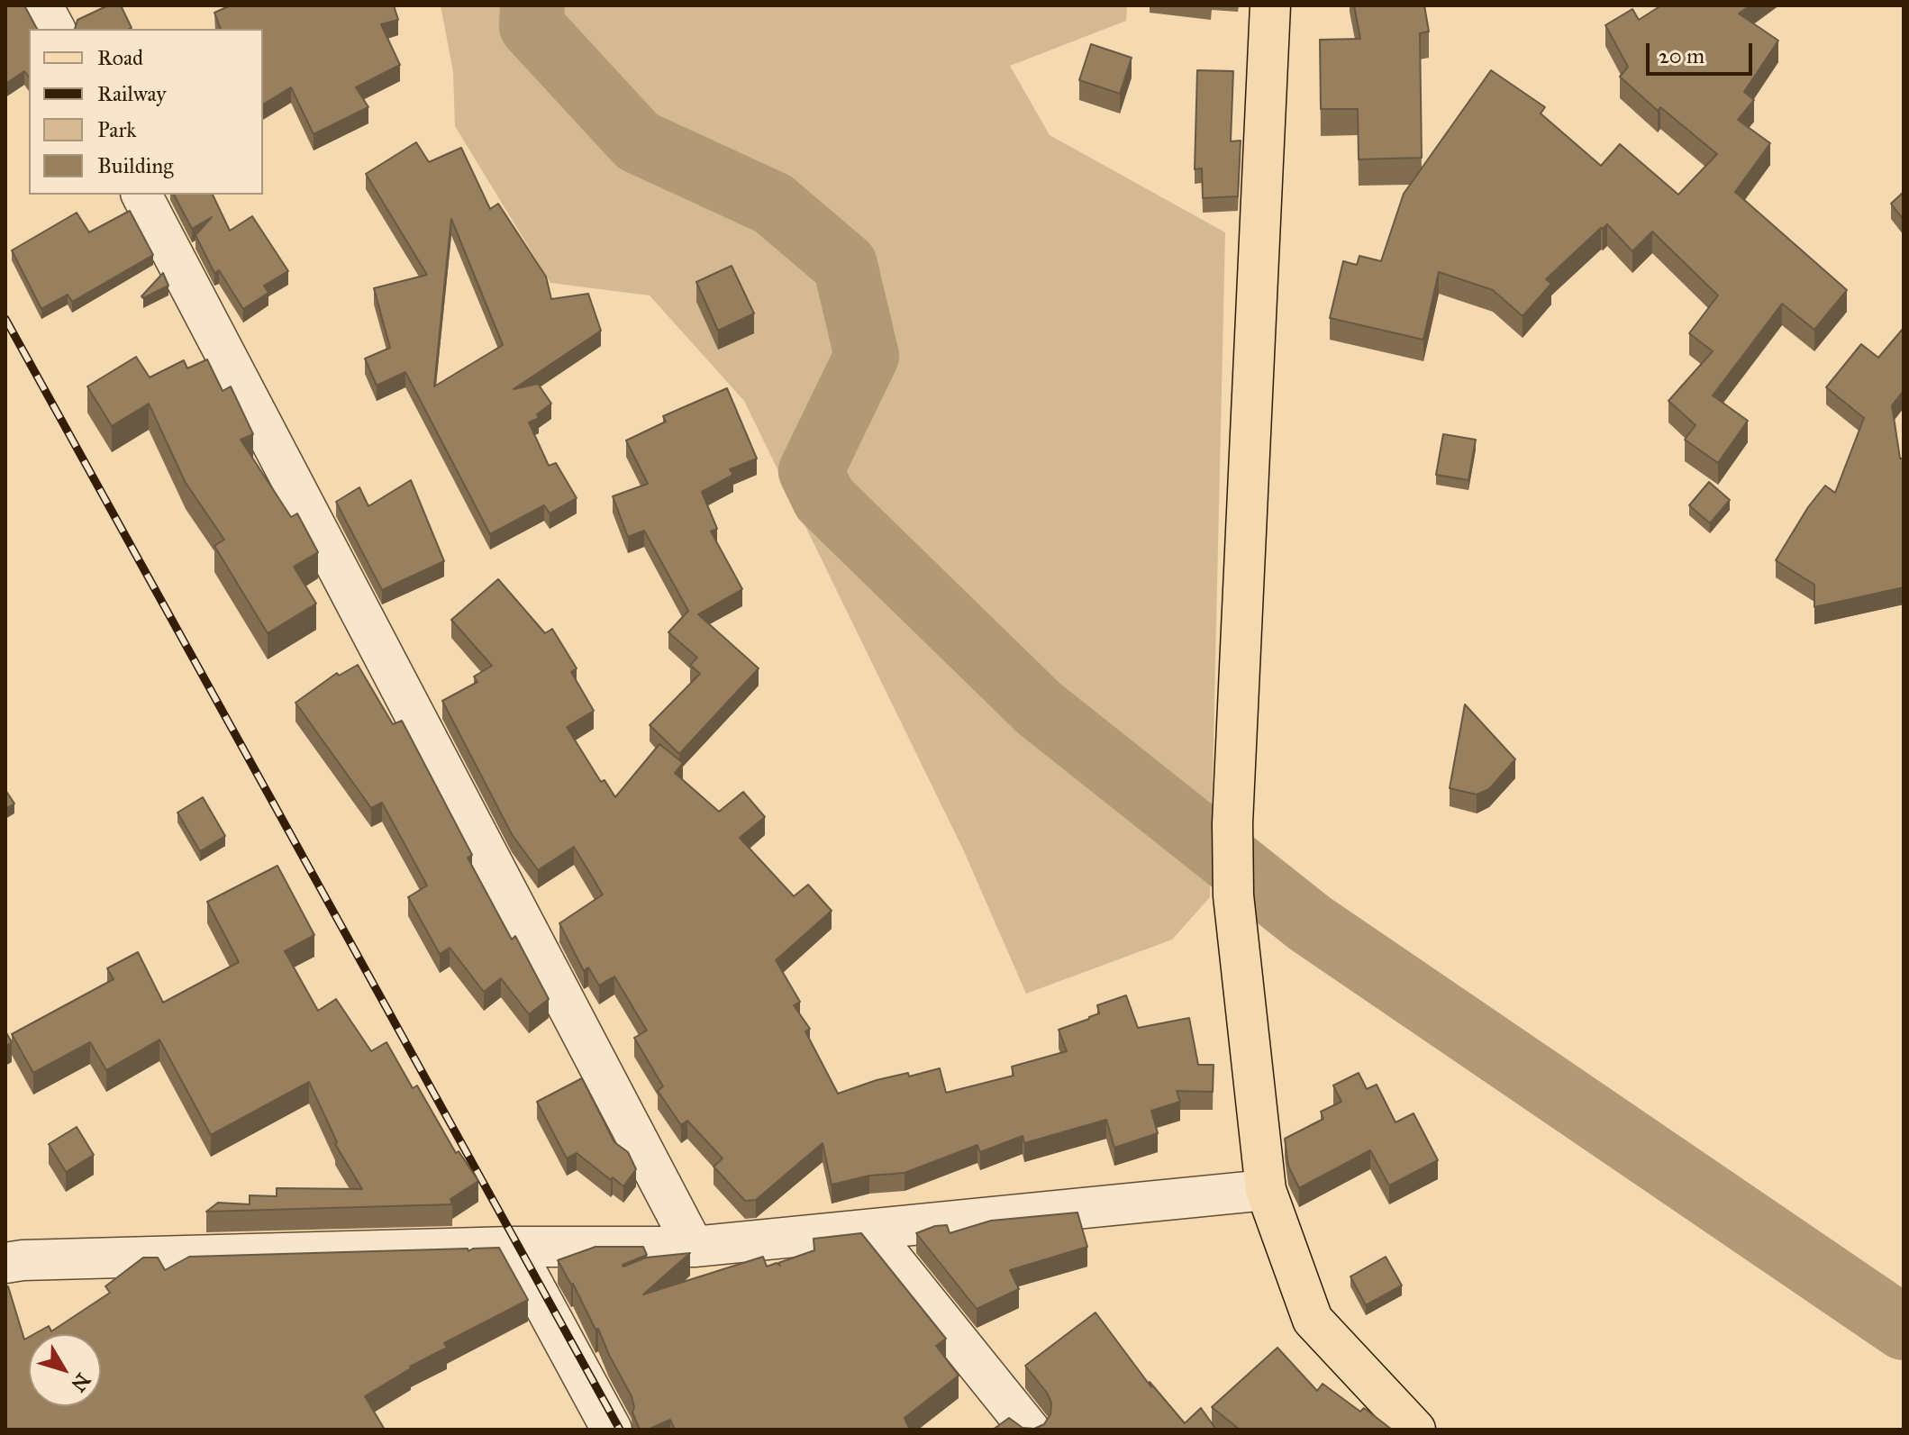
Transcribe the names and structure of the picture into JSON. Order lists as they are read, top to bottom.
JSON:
{
  "legend": [
    "Road",
    "Railway",
    "Park",
    "Building"
  ],
  "scale_bar": "20 m",
  "north": "bottom right"
}
